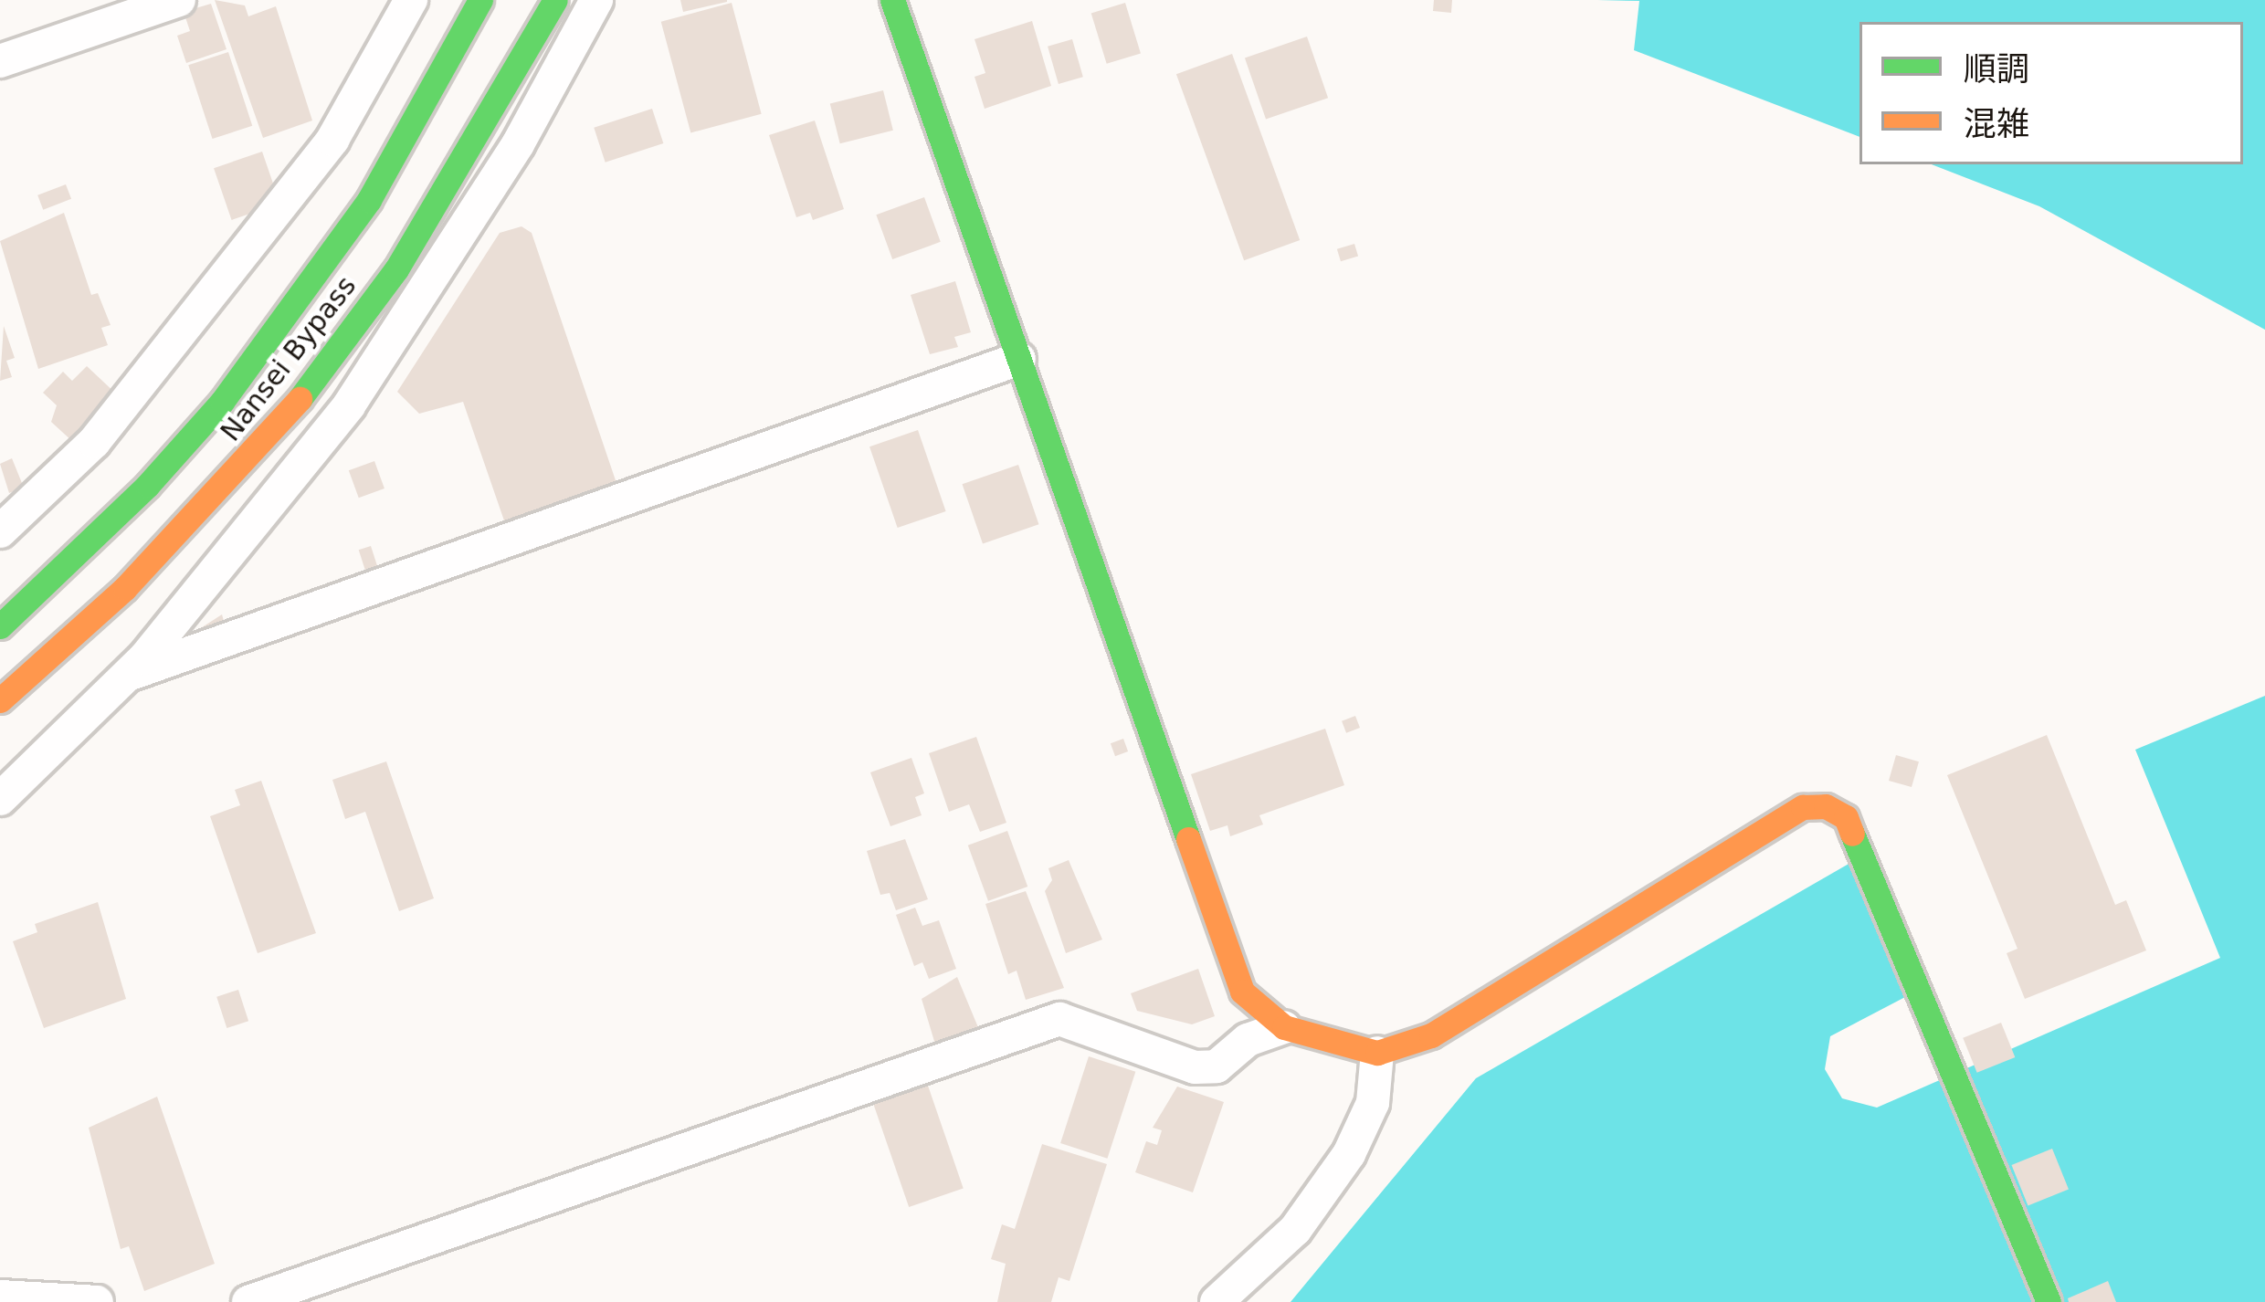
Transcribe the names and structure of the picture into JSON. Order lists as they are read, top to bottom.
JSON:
{
  "streets": {
    "main road": ["Nansei Bypass"]
  },
  "legend": ["順調", "混雑"]
}
